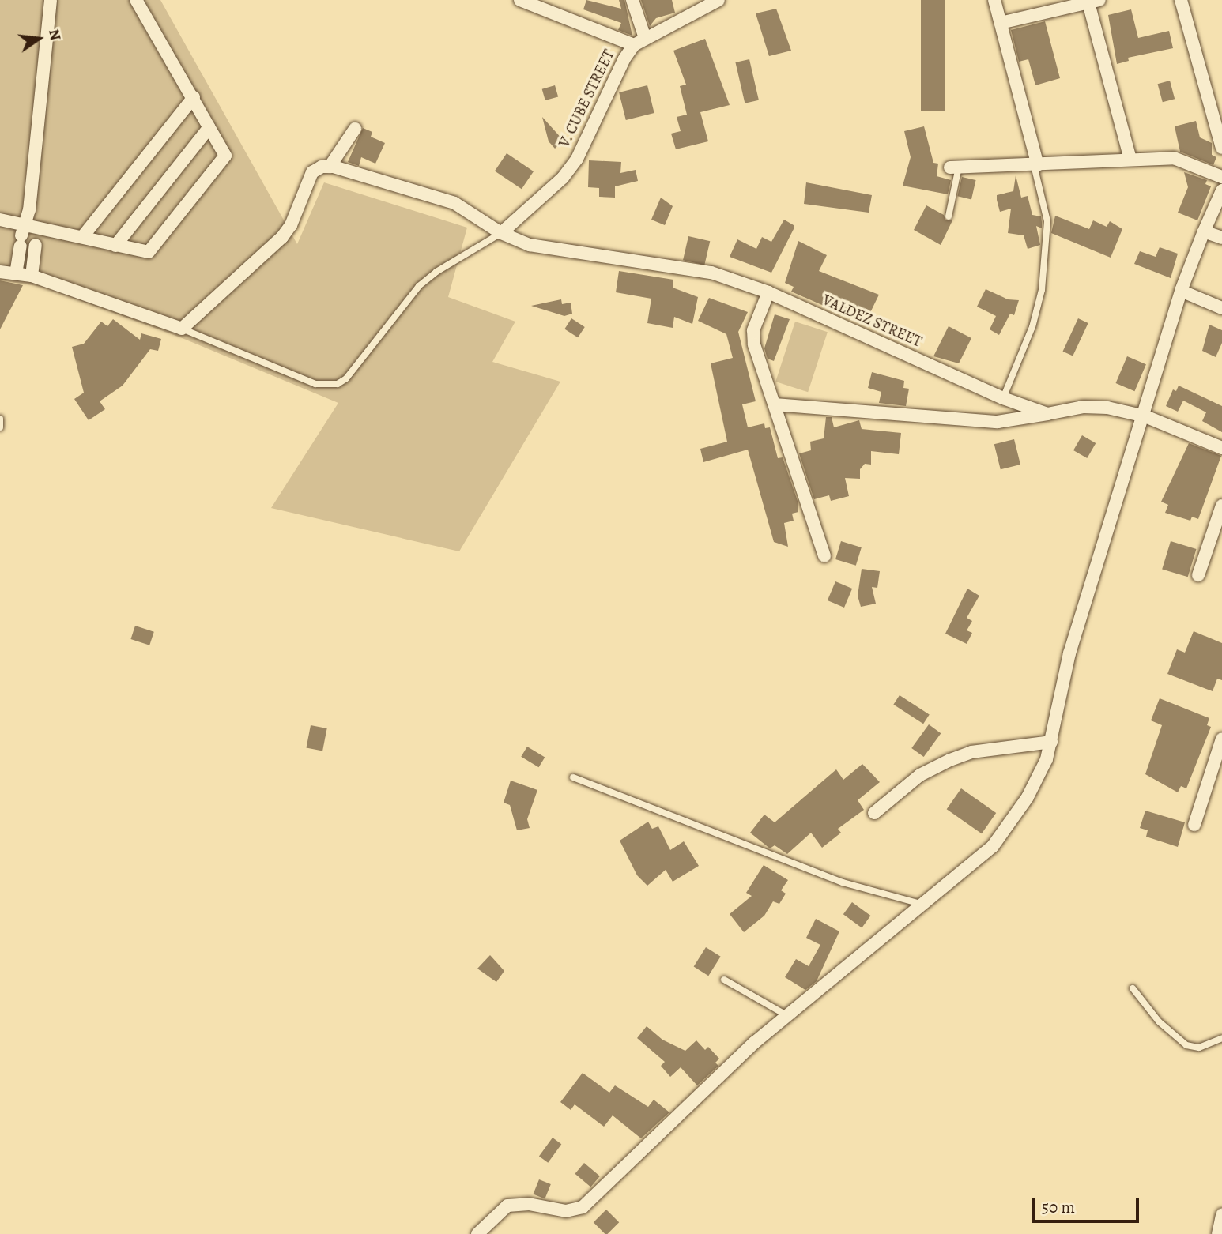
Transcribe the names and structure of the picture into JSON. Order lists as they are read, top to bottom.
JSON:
{
  "streets": {
    "street": ["V. CUBE STREET", "VALDEZ STREET"]
  },
  "crossings": [
    ["V. CUBE STREET", "VALDEZ STREET"]
  ],
  "scale_bar": "50 m",
  "north": "right"
}
